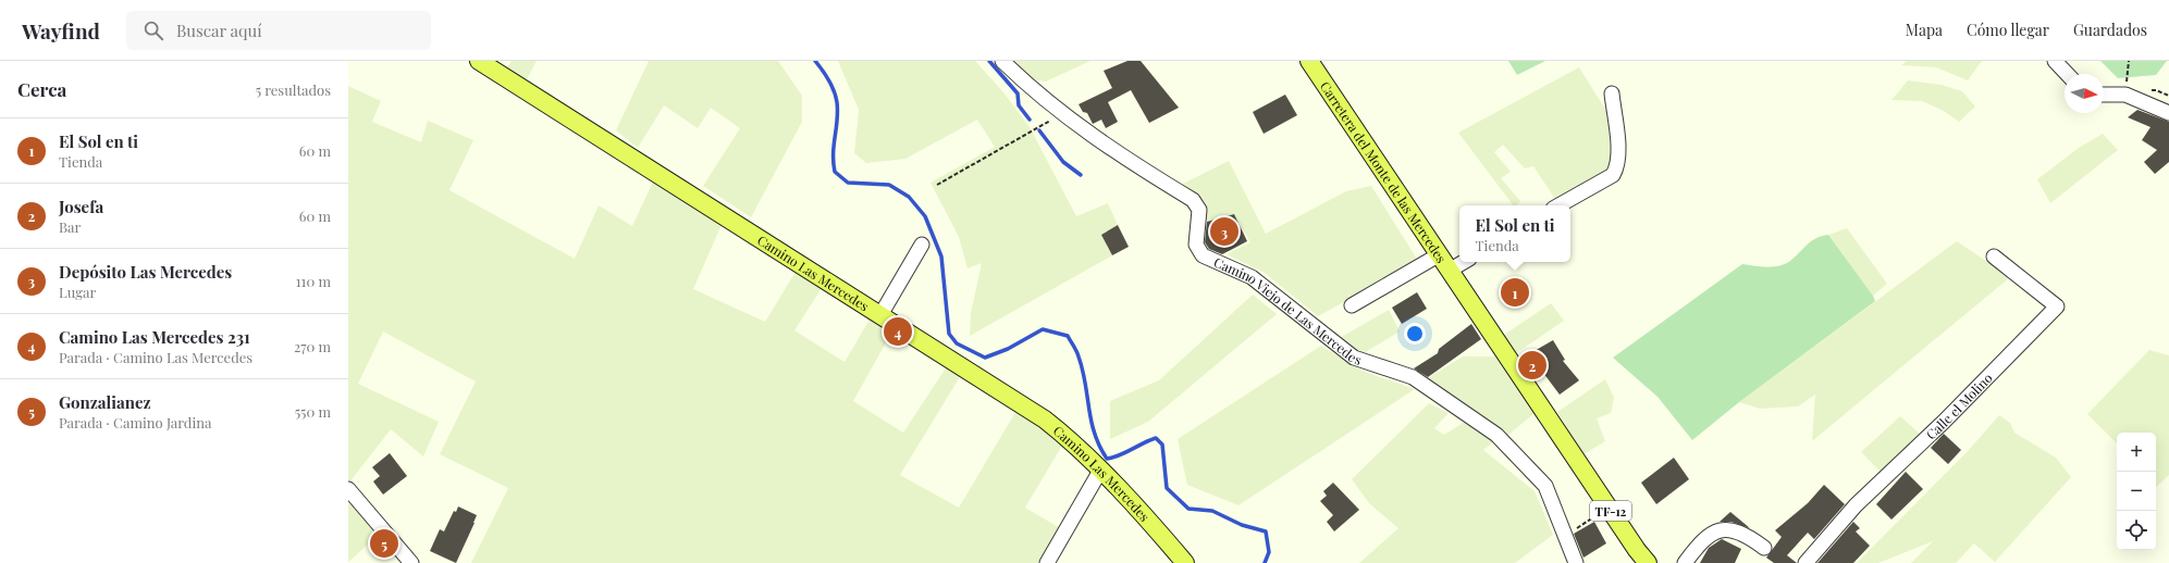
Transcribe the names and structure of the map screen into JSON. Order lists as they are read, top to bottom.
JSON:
{
  "streets": {
    "main road": ["Carretera del Monte de las Mercedes", "Camino Las Mercedes", "TF-12"],
    "street": ["Camino Viejo de Las Mercedes", "Calle el Molino"]
  },
  "north": "right",
  "page": {
    "header": "Wayfind",
    "search": "Buscar aquí",
    "nav": ["Mapa", "Cómo llegar", "Guardados"],
    "heading": ["Cerca", "5 resultados"],
    "list": [
      {
        "mark": "1",
        "name": "El Sol en ti",
        "note": "Tienda",
        "value": "60 m"
      },
      {
        "mark": "2",
        "name": "Josefa",
        "note": "Bar",
        "value": "60 m"
      },
      {
        "mark": "3",
        "name": "Depósito Las Mercedes",
        "note": "Lugar",
        "value": "110 m"
      },
      {
        "mark": "4",
        "name": "Camino Las Mercedes 231",
        "note": "Parada · Camino Las Mercedes",
        "value": "270 m"
      },
      {
        "mark": "5",
        "name": "Gonzalianez",
        "note": "Parada · Camino Jardina",
        "value": "550 m"
      }
    ],
    "popup": ["El Sol en ti", "Tienda"],
    "pins": [
      "3",
      "1",
      "4",
      "2",
      "5"
    ],
    "map_buttons": ["+", "−"]
  }
}
